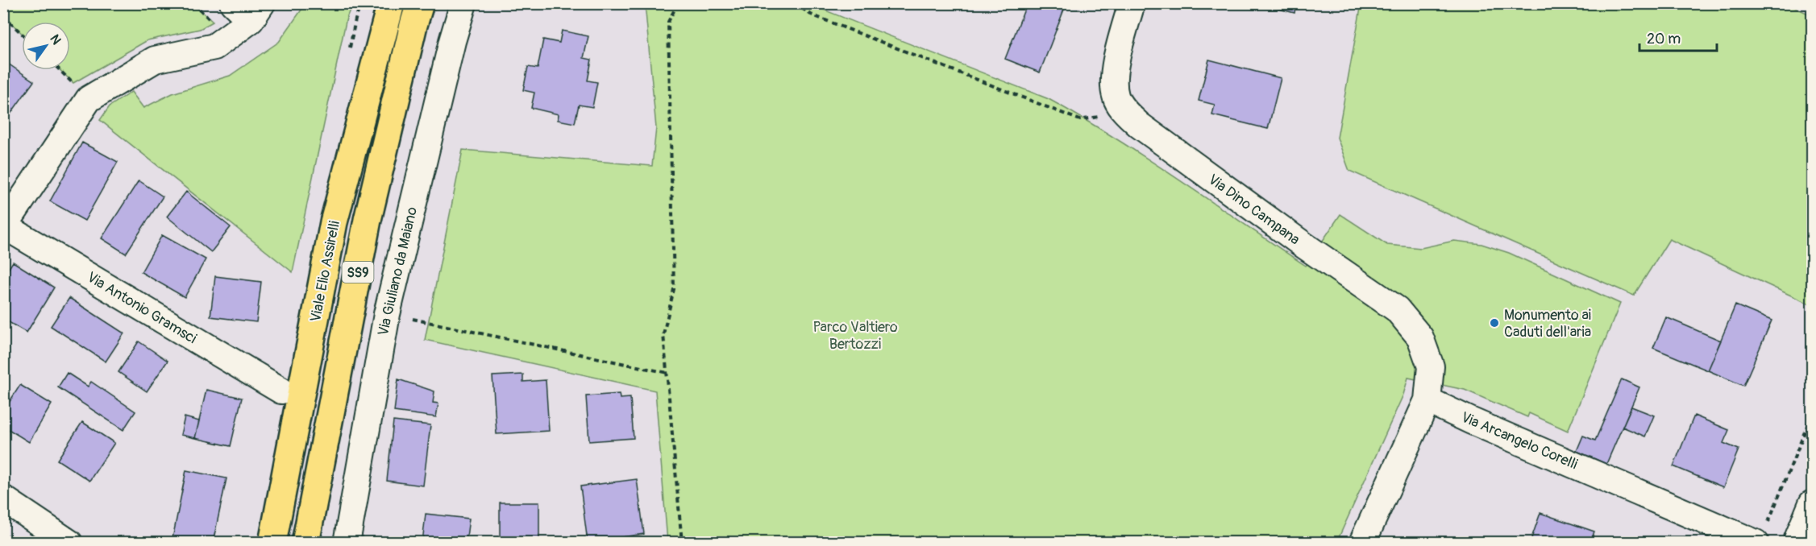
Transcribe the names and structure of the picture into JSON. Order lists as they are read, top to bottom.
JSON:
{
  "streets": {
    "main road": ["Viale Elio Assirelli", "SS9"],
    "street": [
      "Via Dino Campana",
      "Via Giuliano da Maiano",
      "Via Antonio Gramsci",
      "Via Arcangelo Corelli"
    ]
  },
  "crossings": [
    ["Via Dino Campana", "Via Arcangelo Corelli"]
  ],
  "parks": ["Parco Valtiero Bertozzi"],
  "places": ["Monumento ai Caduti dell'aria"],
  "scale_bar": "20 m",
  "north": "top right"
}
